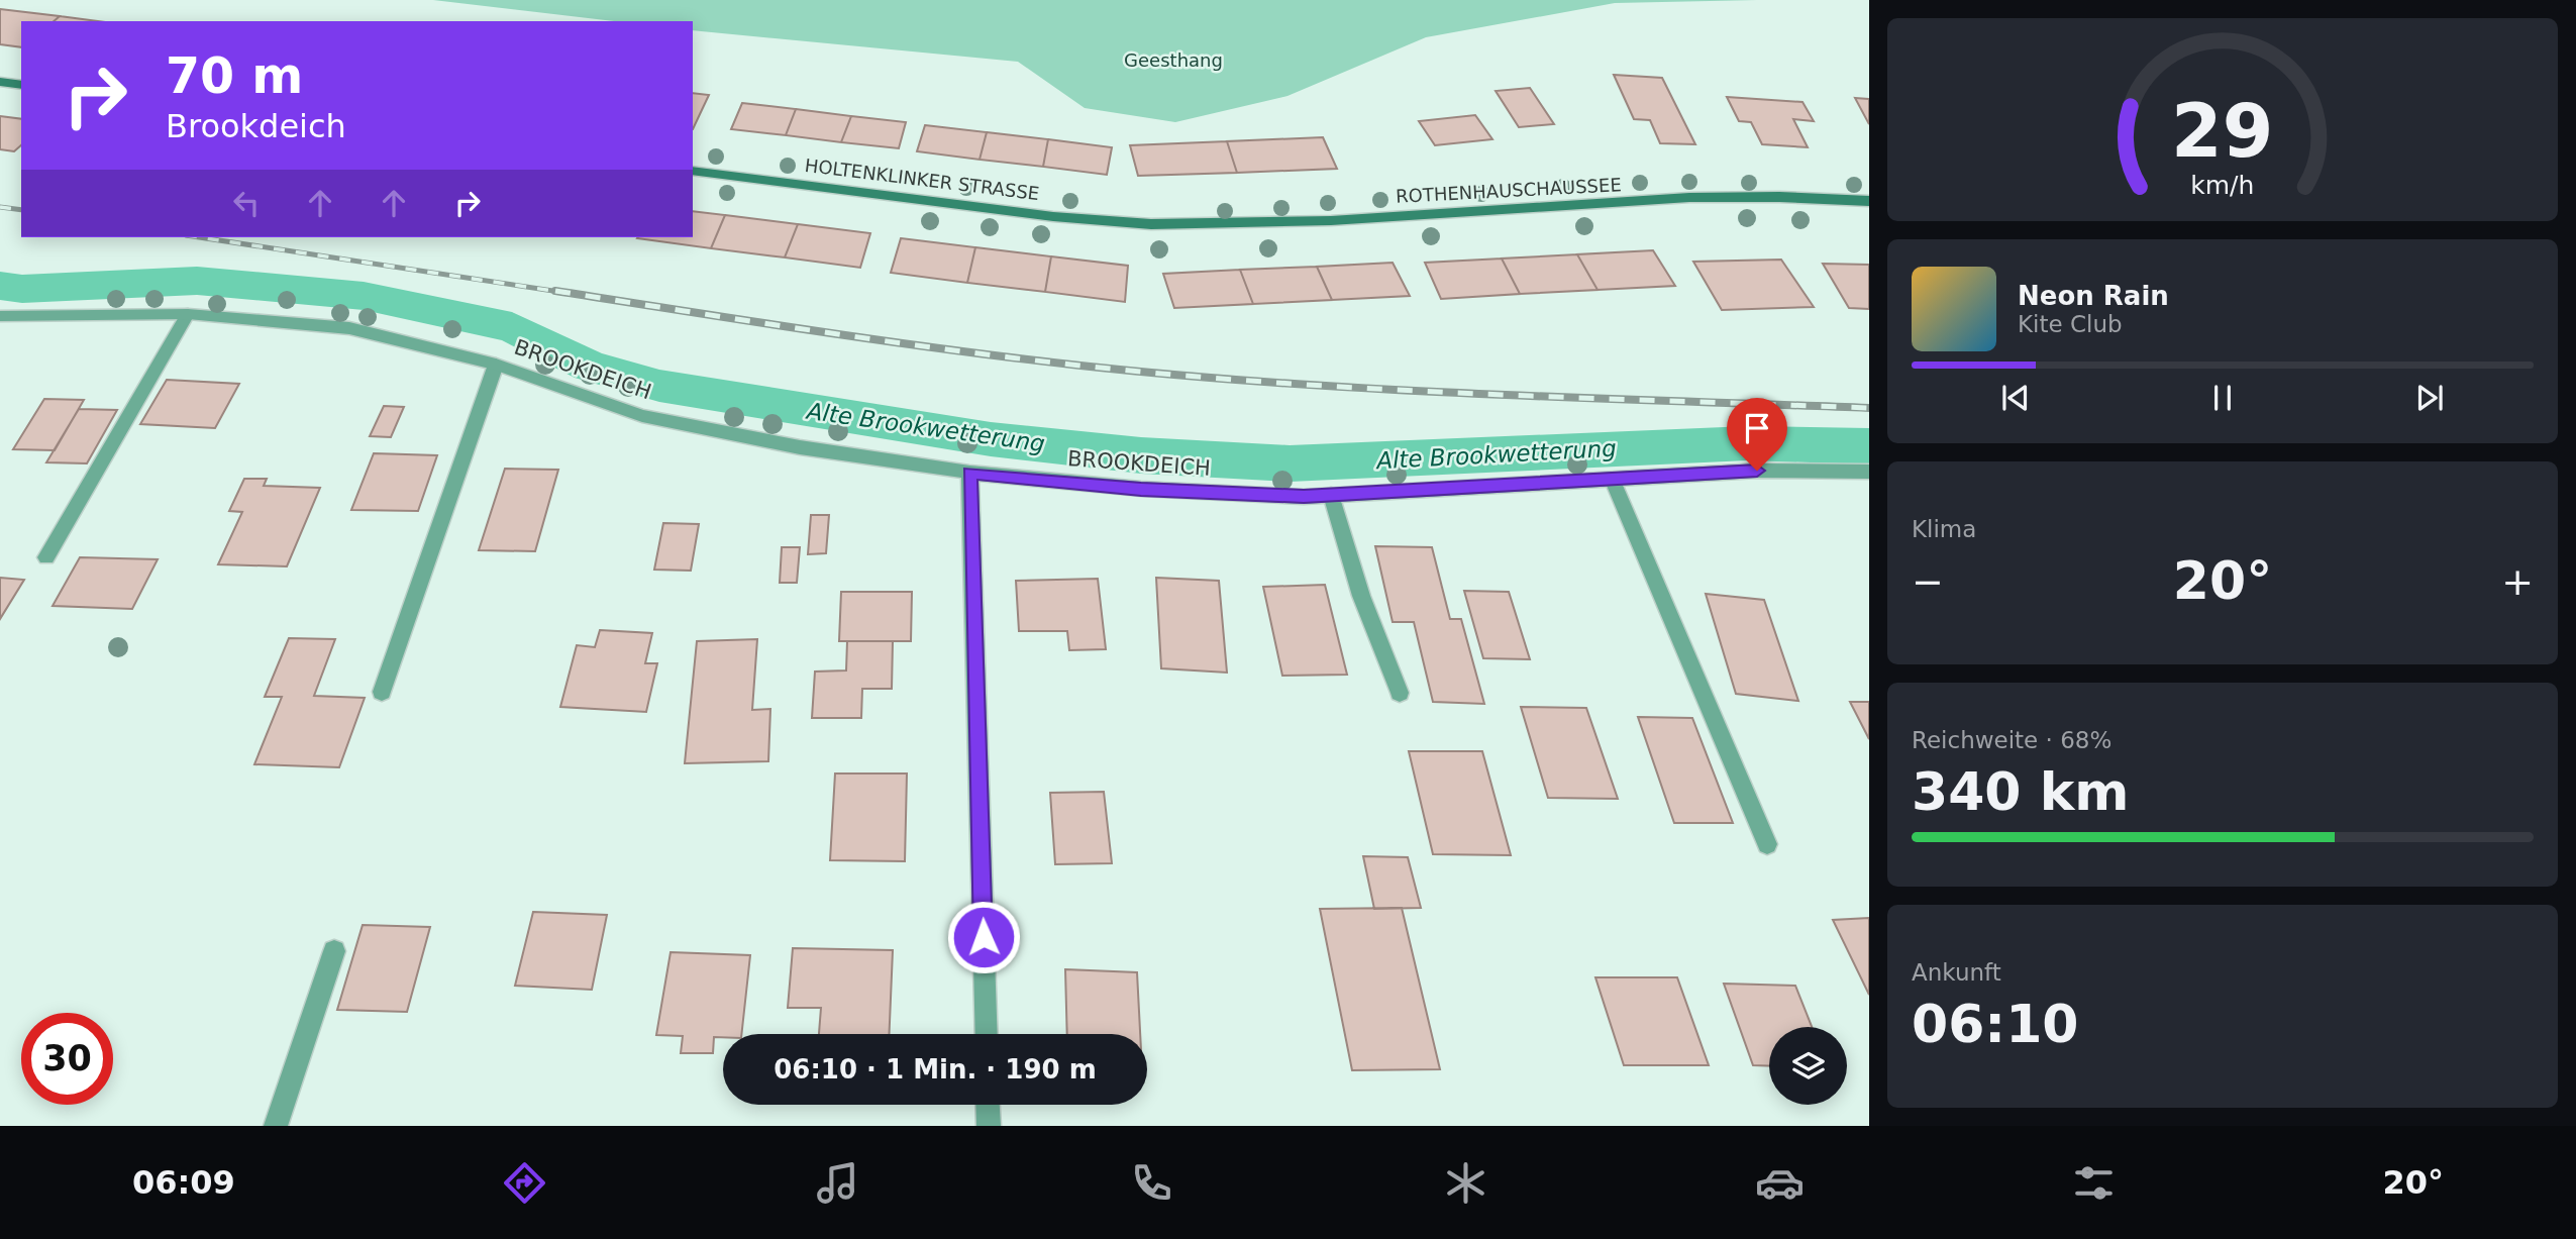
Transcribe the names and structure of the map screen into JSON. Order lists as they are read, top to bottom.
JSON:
{
  "streets": {
    "main road": ["HOLTENKLINKER STRASSE", "ROTHENHAUSCHAUSSEE"],
    "street": ["BROOKDEICH"]
  },
  "crossings": [
    ["HOLTENKLINKER STRASSE", "ROTHENHAUSCHAUSSEE"]
  ],
  "water": ["Alte Brookwetterung"],
  "parks": ["Geesthang"],
  "page": {
    "turn": ["70 m", "Brookdeich"],
    "song": ["Neon Rain", "Kite Club"],
    "tile": [
      "Klima",
      ["Reichweite · 68%", "340 km"],
      ["Ankunft", "06:10"]
    ],
    "heat": ["−", "20°", "+"],
    "limit": "30",
    "trip": "06:10 · 1 Min. · 190 m",
    "tabs": ["06:09", "20°"],
    "gauge": ["29", "km/h"]
  }
}
